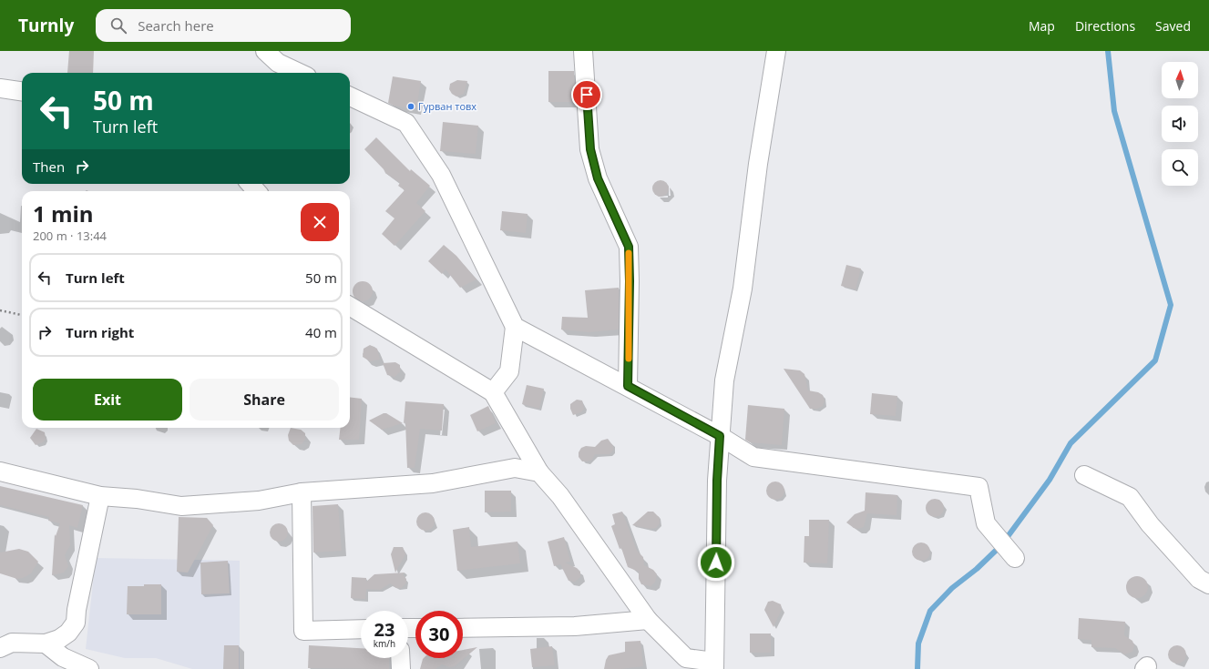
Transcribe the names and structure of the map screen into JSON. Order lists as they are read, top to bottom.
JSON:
{
  "places": ["Гурван товх"],
  "north": "top",
  "page": {
    "header": "Turnly",
    "search": "Search here",
    "nav": ["Map", "Directions", "Saved"],
    "turn": ["50 m", "Turn left"],
    "then": "Then",
    "heading": ["1 min", "200 m · 13:44"],
    "list": [
      {
        "name": "Turn left",
        "value": "50 m"
      },
      {
        "name": "Turn right",
        "value": "40 m"
      }
    ],
    "buttons": ["Exit", "Share"],
    "speed": "23 km/h",
    "limit": "30"
  }
}
